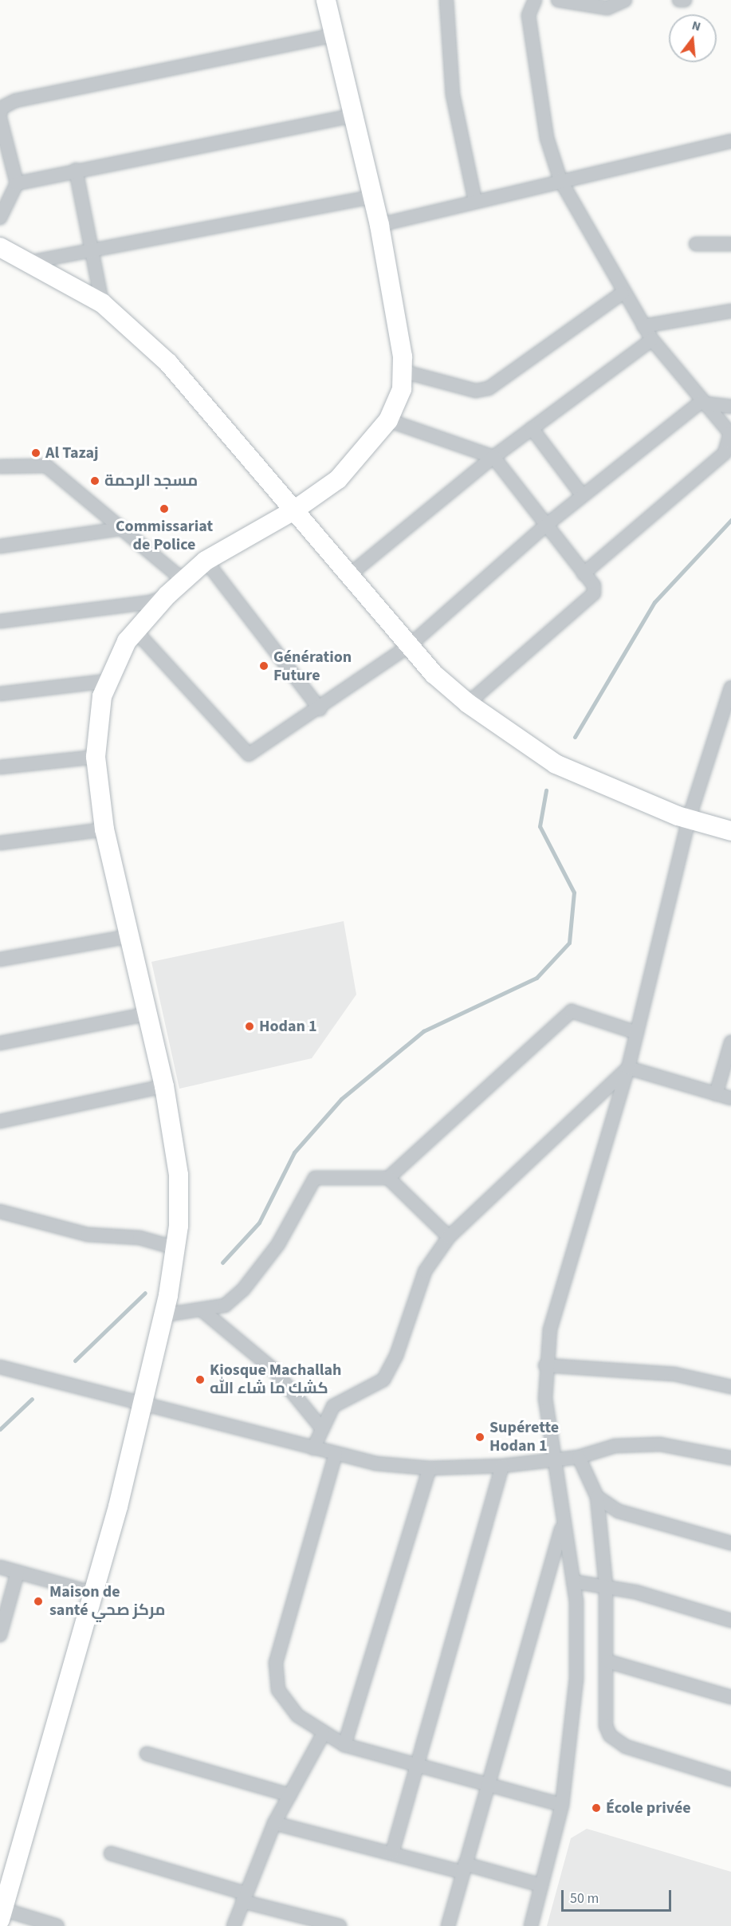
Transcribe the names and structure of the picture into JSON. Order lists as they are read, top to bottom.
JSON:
{
  "places": [
    "Al Tazaj",
    "مسجد الرحمة",
    "Commissariat de Police",
    "Génération Future",
    "Hodan 1",
    "Kiosque Machallah كشك ما شاء الله",
    "Supérette Hodan 1",
    "Maison de santé مركز صحي",
    "École privée"
  ],
  "scale_bar": "50 m",
  "north": "top"
}
